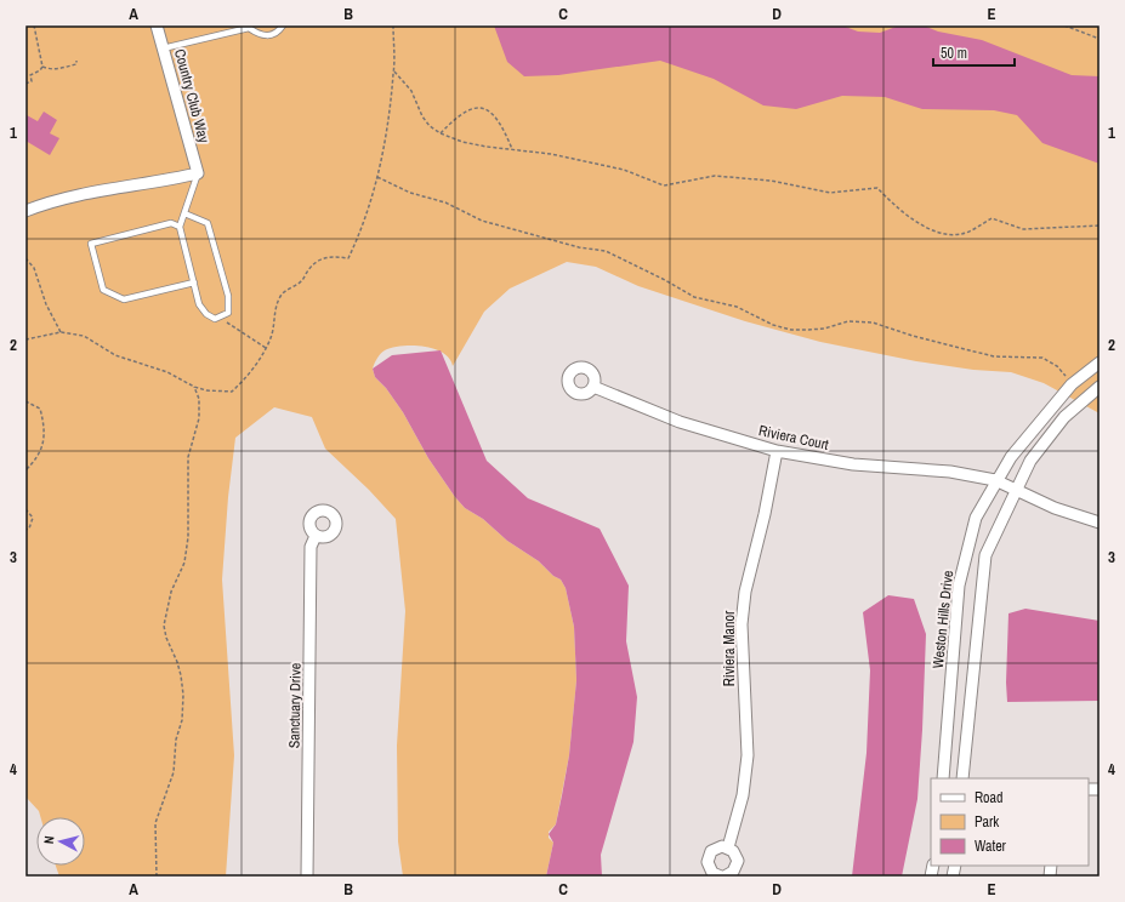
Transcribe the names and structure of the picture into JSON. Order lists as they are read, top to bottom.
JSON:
{
  "streets": {
    "street": [
      "Country Club Way",
      "Riviera Court",
      "Weston Hills Drive",
      "Riviera Manor",
      "Sanctuary Drive"
    ]
  },
  "crossings": [
    ["Riviera Court", "Weston Hills Drive"],
    ["Riviera Court", "Riviera Manor"]
  ],
  "legend": ["Road", "Park", "Water"],
  "scale_bar": "50 m",
  "north": "left",
  "grid": {
    "columns": [
      "A",
      "B",
      "C",
      "D",
      "E"
    ],
    "rows": [
      "1",
      "2",
      "3",
      "4"
    ]
  }
}
